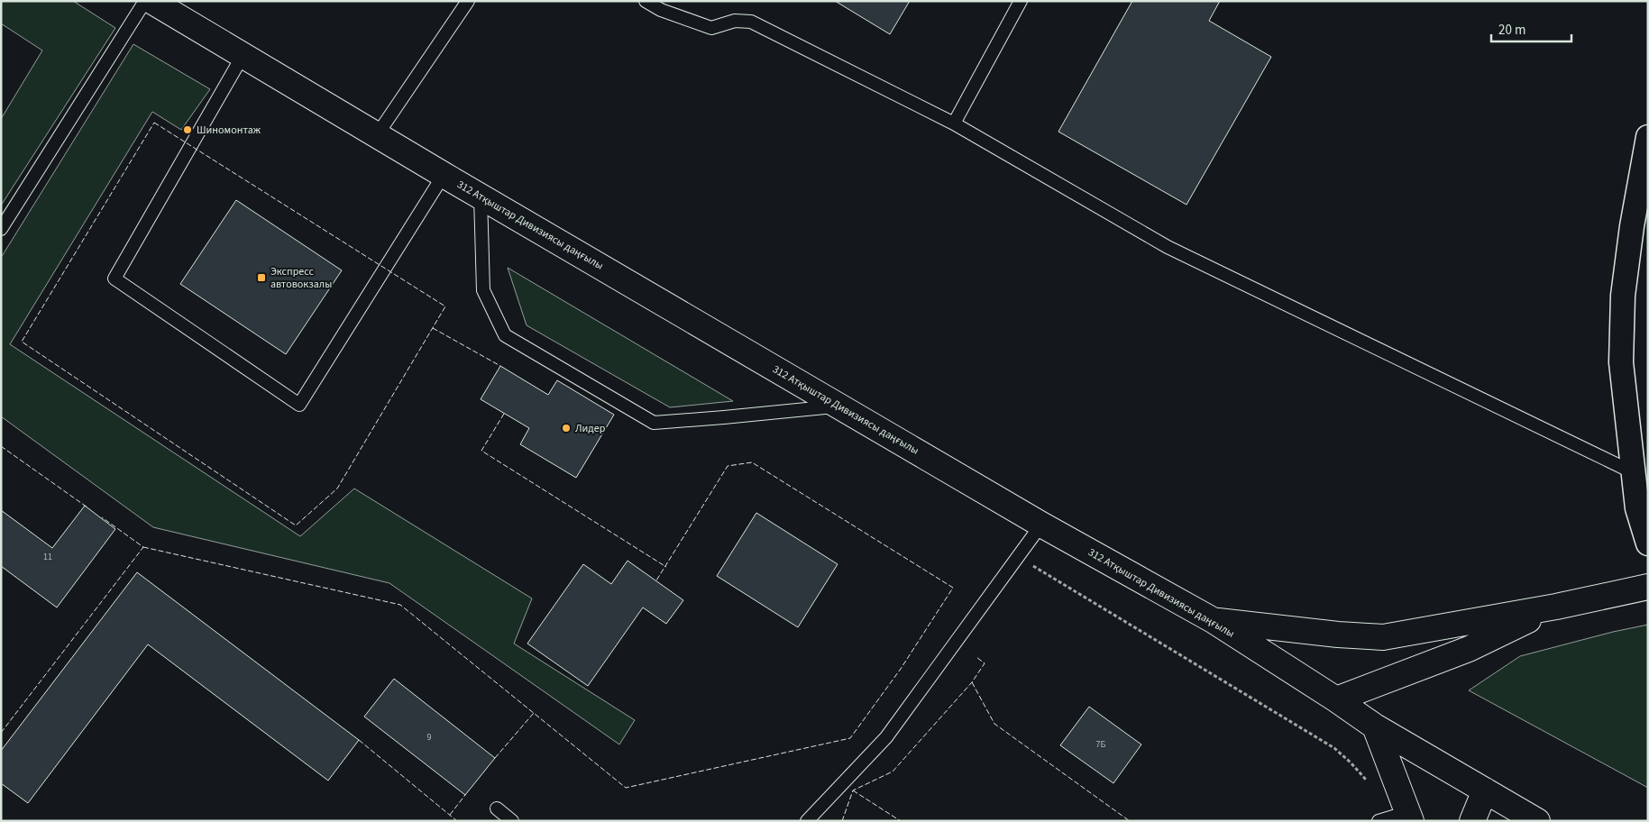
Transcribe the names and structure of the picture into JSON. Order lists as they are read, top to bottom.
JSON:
{
  "streets": {
    "highway": ["312 Атқыштар Дивизиясы даңғылы"]
  },
  "places": {
    "other": ["Шиномонтаж", "Лидер"],
    "transit": ["Экспресс автовокзалы"]
  },
  "house_numbers": ["11", "9", "7Б"],
  "scale_bar": "20 m"
}
